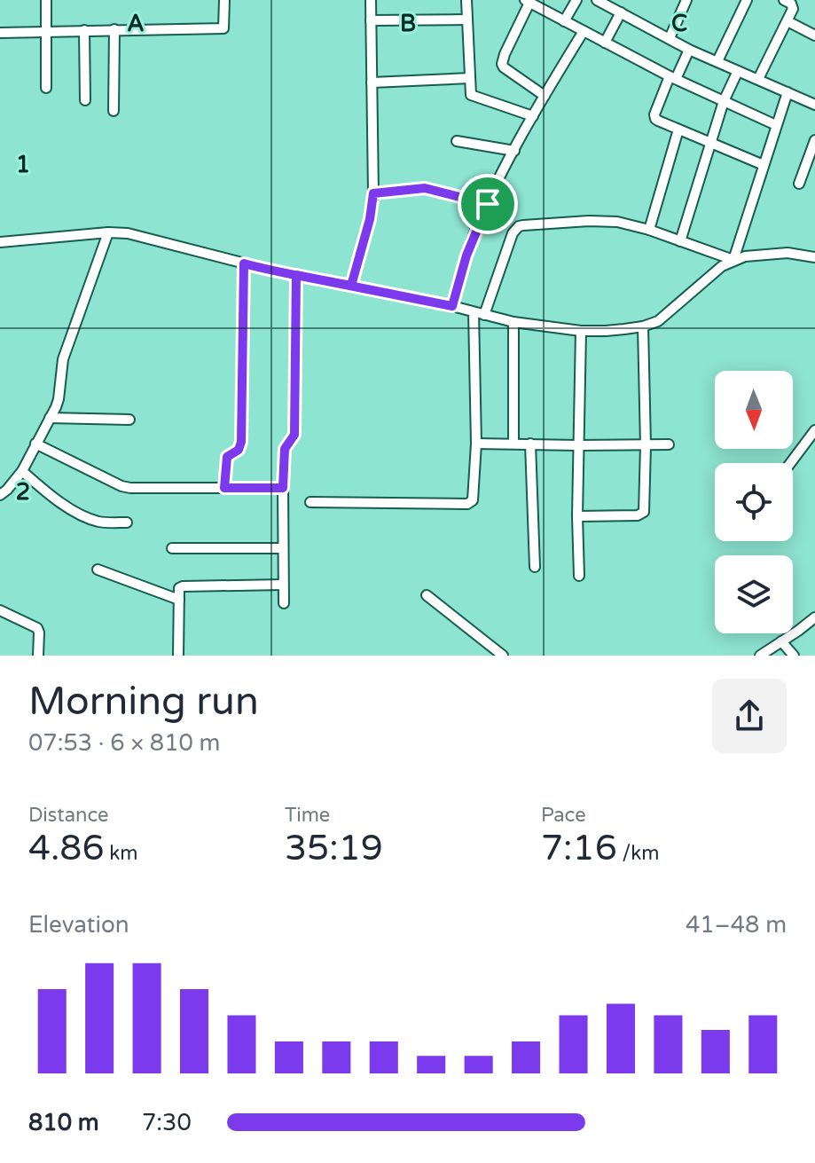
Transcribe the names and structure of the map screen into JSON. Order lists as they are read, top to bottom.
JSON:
{
  "north": "bottom",
  "page": {
    "heading": ["Morning run", "07:53 · 6 × 810 m"],
    "stats": [
      ["Distance", "4.86 km"],
      ["Time", "35:19"],
      ["Pace", "7:16 /km"]
    ],
    "chart": ["Elevation", "41–48 m"],
    "list": [
      {
        "name": "810 m",
        "note": "7:30"
      }
    ]
  },
  "grid": {
    "columns": ["A", "B", "C"],
    "rows": ["1", "2"]
  }
}
